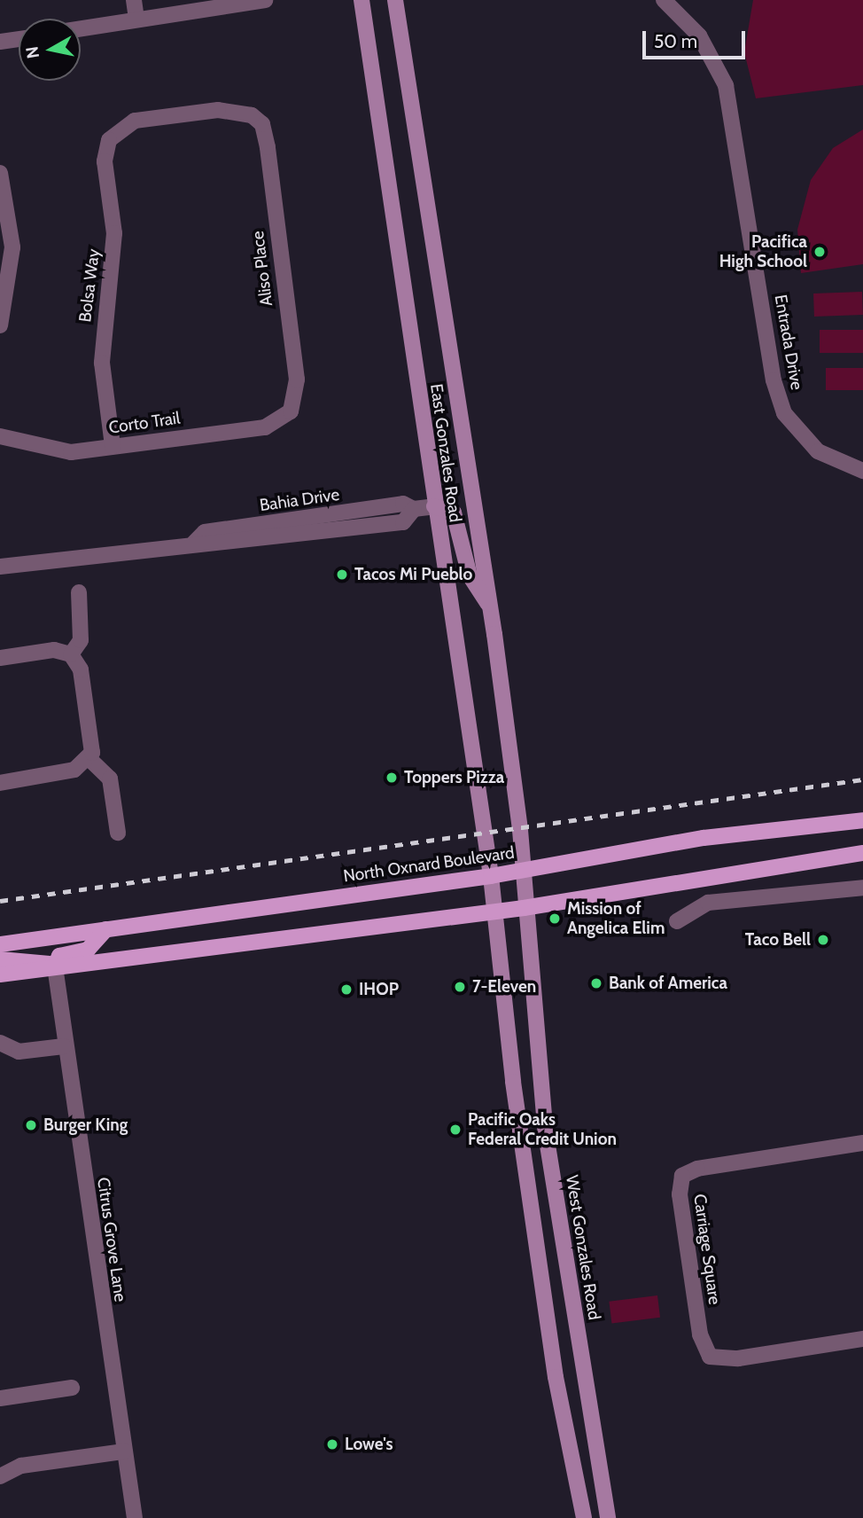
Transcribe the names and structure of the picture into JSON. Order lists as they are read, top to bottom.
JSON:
{
  "streets": {
    "main road": ["East Gonzales Road", "North Oxnard Boulevard", "West Gonzales Road"],
    "street": [
      "Aliso Place",
      "Bolsa Way",
      "Entrada Drive",
      "Corto Trail",
      "Bahia Drive",
      "Citrus Grove Lane",
      "Carriage Square"
    ]
  },
  "crossings": [
    ["Aliso Place", "Bolsa Way"],
    ["Aliso Place", "Corto Trail"],
    ["Bolsa Way", "Corto Trail"],
    ["East Gonzales Road", "Bahia Drive"],
    ["East Gonzales Road", "North Oxnard Boulevard"],
    ["East Gonzales Road", "West Gonzales Road"]
  ],
  "places": [
    "Pacifica High School",
    "Tacos Mi Pueblo",
    "Toppers Pizza",
    "Mission of Angelica Elim",
    "Taco Bell",
    "Bank of America",
    "7-Eleven",
    "IHOP",
    "Burger King",
    "Pacific Oaks Federal Credit Union",
    "Lowe's"
  ],
  "scale_bar": "50 m",
  "north": "left"
}
